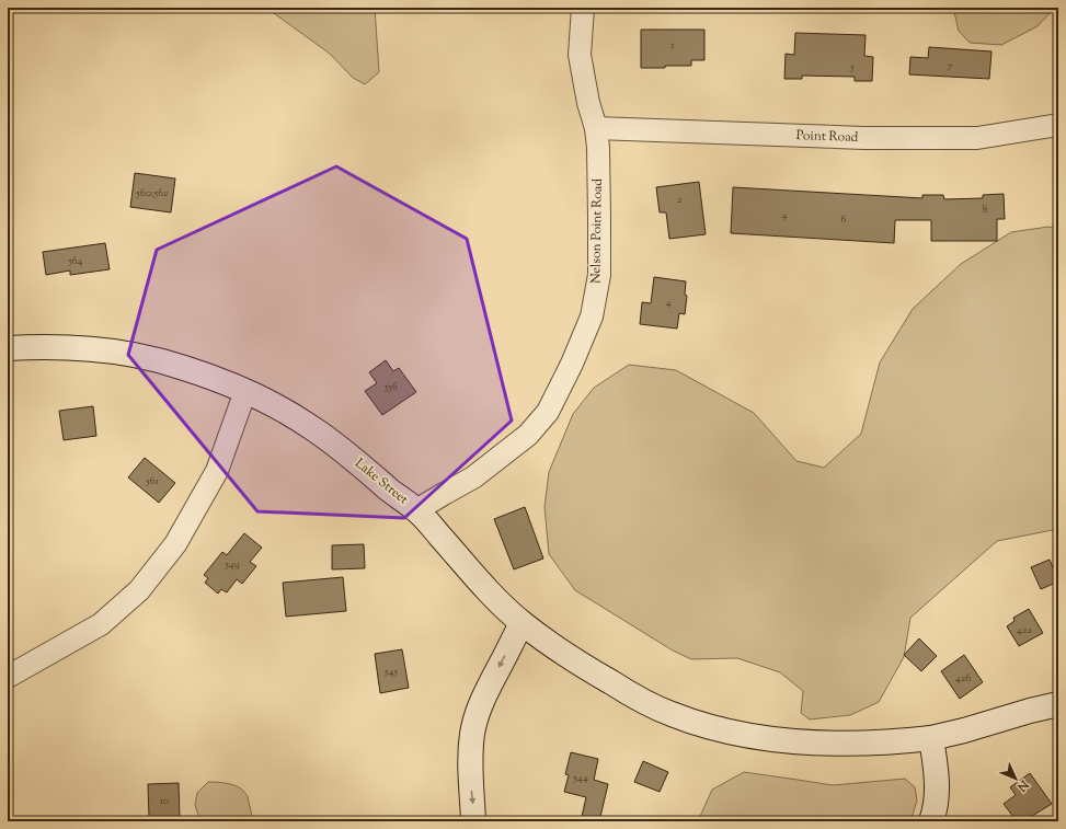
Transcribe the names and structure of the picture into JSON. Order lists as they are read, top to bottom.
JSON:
{
  "streets": {
    "main road": ["Lake Street"],
    "street": ["Point Road", "Nelson Point Road"]
  },
  "crossings": [
    ["Point Road", "Nelson Point Road"],
    ["Nelson Point Road", "Lake Street"]
  ],
  "house_numbers": [
    "1",
    "7",
    "5",
    "560;562",
    "2",
    "8",
    "4",
    "6",
    "564",
    "4",
    "556",
    "561",
    "549",
    "422",
    "545",
    "426",
    "544",
    "10"
  ],
  "north": "bottom right"
}
